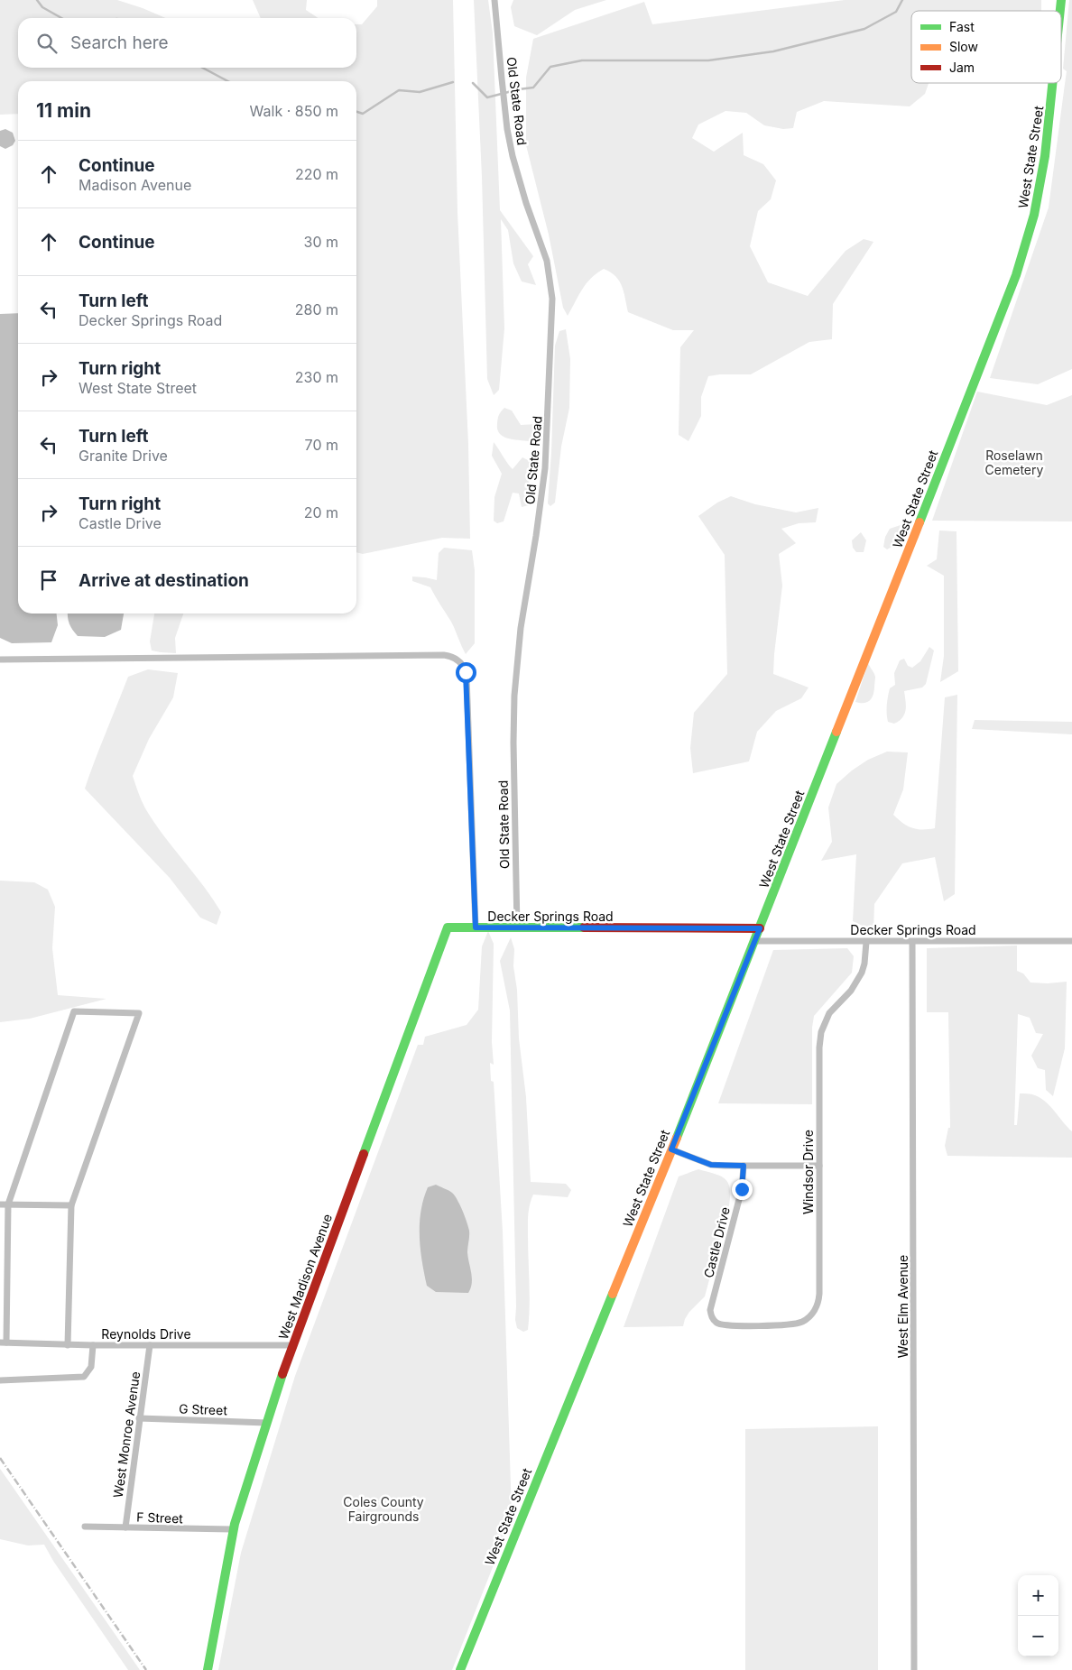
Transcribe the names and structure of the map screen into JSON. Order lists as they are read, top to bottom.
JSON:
{
  "streets": {
    "street": [
      "Old State Road",
      "West State Street",
      "Decker Springs Road",
      "Windsor Drive",
      "Castle Drive",
      "West Madison Avenue",
      "West Elm Avenue",
      "Reynolds Drive",
      "G Street",
      "West Monroe Avenue",
      "F Street"
    ]
  },
  "crossings": [
    ["Old State Road", "Decker Springs Road"],
    ["West State Street", "Decker Springs Road"],
    ["Decker Springs Road", "Windsor Drive"],
    ["Decker Springs Road", "West Madison Avenue"],
    ["Decker Springs Road", "West Elm Avenue"],
    ["Windsor Drive", "Castle Drive"],
    ["West Madison Avenue", "Reynolds Drive"],
    ["West Madison Avenue", "G Street"],
    ["West Madison Avenue", "F Street"],
    ["Reynolds Drive", "West Monroe Avenue"],
    ["G Street", "West Monroe Avenue"],
    ["West Monroe Avenue", "F Street"]
  ],
  "parks": ["Roselawn Cemetery", "Coles County Fairgrounds"],
  "legend": ["Fast", "Slow", "Jam"],
  "page": {
    "search": "Search here",
    "heading": ["11 min", "Walk · 850 m"],
    "list": [
      ["Continue", "Madison Avenue", "220 m"],
      ["Continue", "30 m"],
      ["Turn left", "Decker Springs Road", "280 m"],
      ["Turn right", "West State Street", "230 m"],
      ["Turn left", "Granite Drive", "70 m"],
      ["Turn right", "Castle Drive", "20 m"],
      "Arrive at destination"
    ],
    "map_buttons": ["+", "−"]
  }
}
